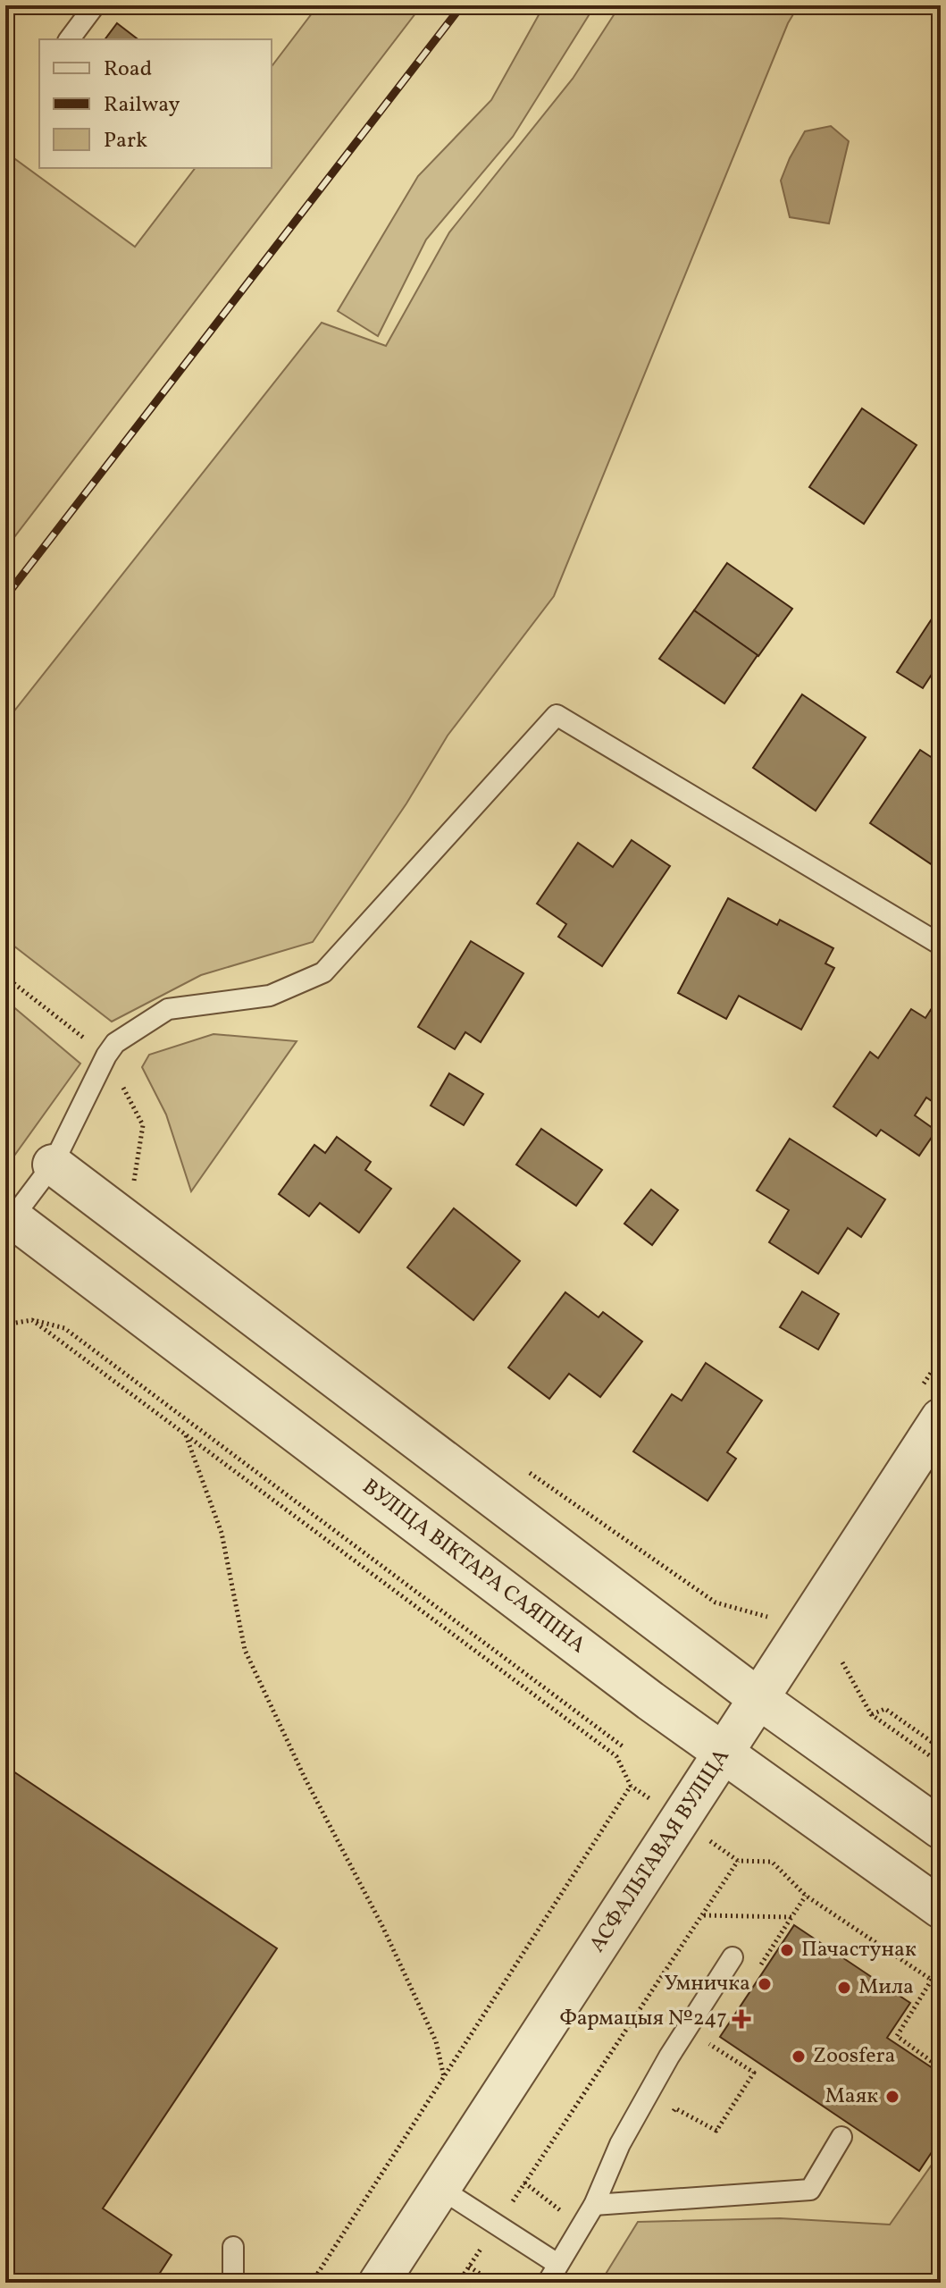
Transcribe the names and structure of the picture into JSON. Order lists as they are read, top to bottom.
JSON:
{
  "streets": {
    "street": ["ВУЛІЦА ВІКТАРА САЯПІНА", "АСФАЛЬТАВАЯ ВУЛІЦА"]
  },
  "crossings": [
    ["ВУЛІЦА ВІКТАРА САЯПІНА", "АСФАЛЬТАВАЯ ВУЛІЦА"]
  ],
  "places": {
    "other": [
      "Пачастунак",
      "Умничка",
      "Мила",
      "Zoosfera",
      "Маяк"
    ],
    "health": ["Фармацыя №247"]
  },
  "legend": ["Road", "Railway", "Park"]
}
